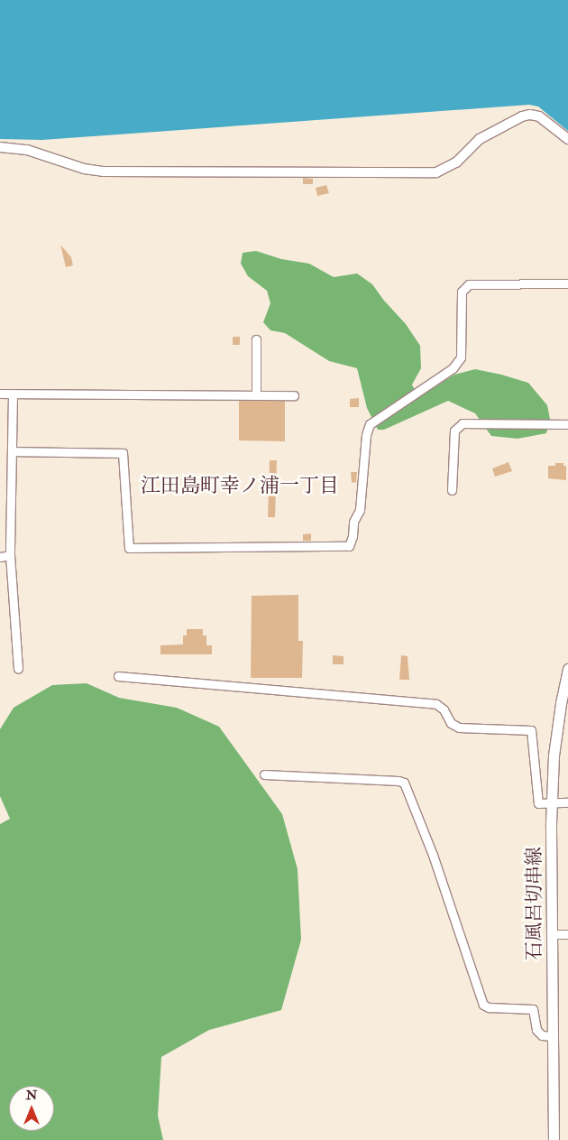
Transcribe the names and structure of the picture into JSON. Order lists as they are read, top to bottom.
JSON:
{
  "streets": {
    "main road": ["石風呂切串線"]
  },
  "districts": ["江田島町幸ノ浦一丁目"],
  "north": "top"
}
